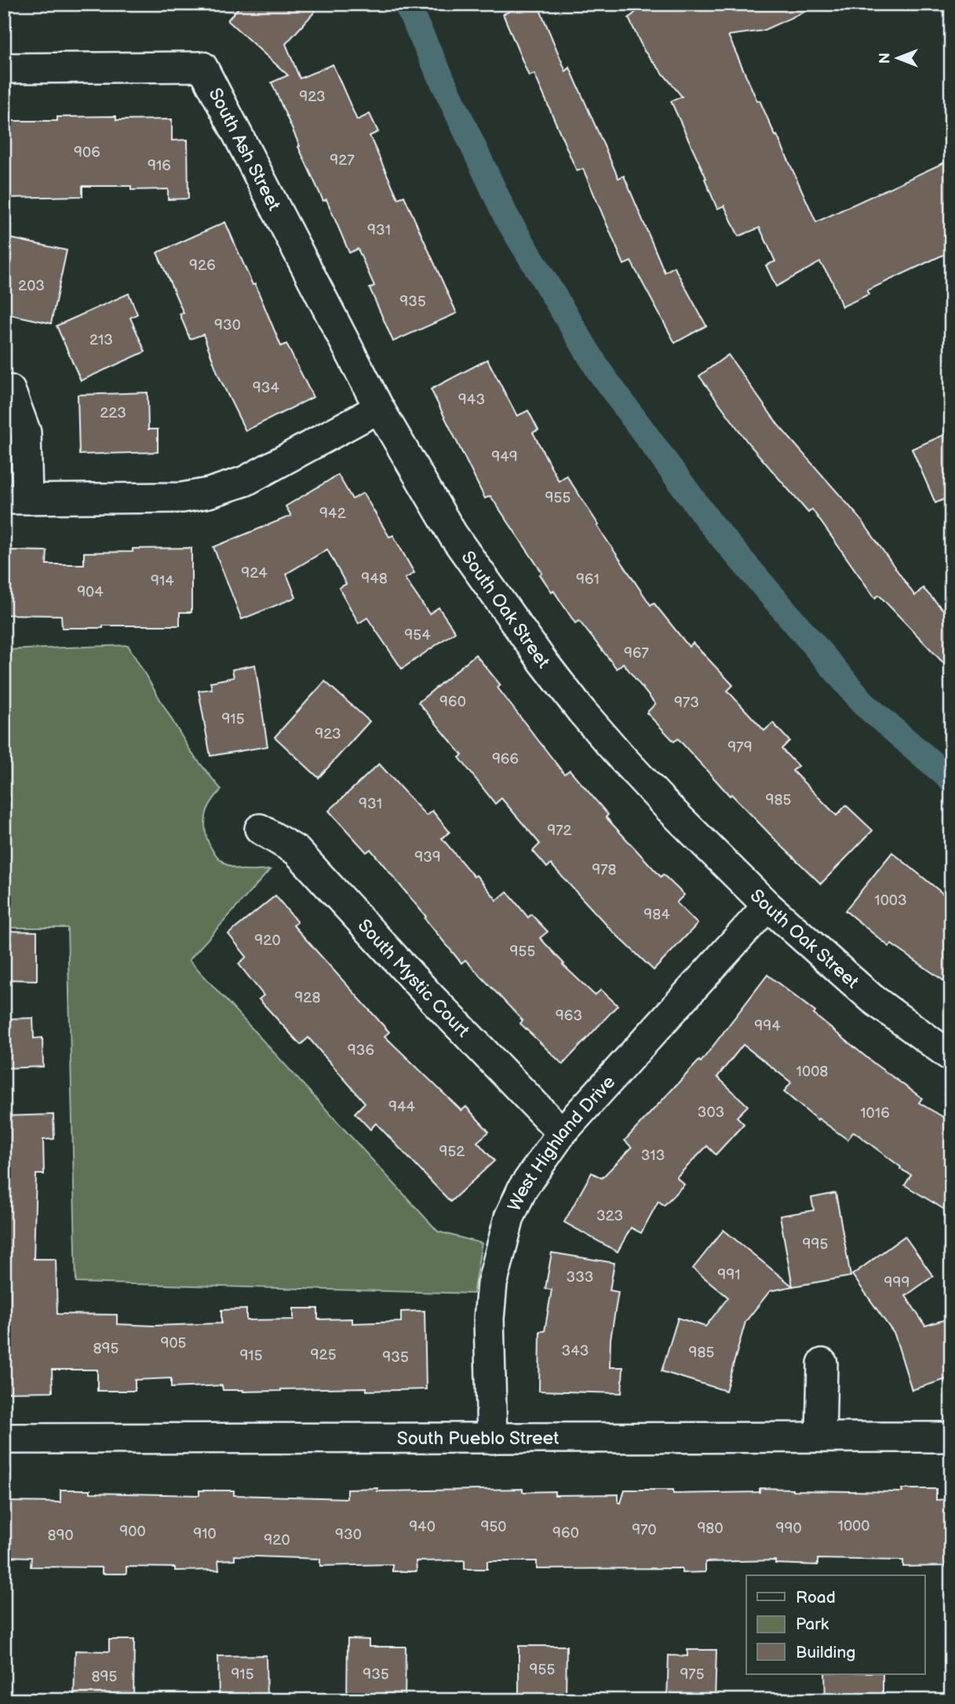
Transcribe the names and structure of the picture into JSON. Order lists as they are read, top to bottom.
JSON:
{
  "streets": {
    "street": [
      "South Ash Street",
      "South Oak Street",
      "South Mystic Court",
      "West Highland Drive",
      "South Pueblo Street"
    ]
  },
  "crossings": [
    ["South Ash Street", "South Oak Street"],
    ["South Oak Street", "West Highland Drive"],
    ["South Mystic Court", "West Highland Drive"],
    ["West Highland Drive", "South Pueblo Street"]
  ],
  "house_numbers": [
    "923",
    "906",
    "927",
    "916",
    "931",
    "926",
    "203",
    "935",
    "930",
    "213",
    "934",
    "943",
    "223",
    "949",
    "955",
    "942",
    "924",
    "948",
    "961",
    "914",
    "904",
    "954",
    "967",
    "960",
    "973",
    "915",
    "923",
    "979",
    "966",
    "985",
    "931",
    "972",
    "939",
    "978",
    "1003",
    "984",
    "920",
    "955",
    "928",
    "963",
    "994",
    "936",
    "1008",
    "944",
    "303",
    "1016",
    "952",
    "313",
    "323",
    "995",
    "991",
    "333",
    "999",
    "905",
    "895",
    "343",
    "985",
    "925",
    "915",
    "935",
    "1000",
    "940",
    "950",
    "980",
    "990",
    "970",
    "900",
    "960",
    "910",
    "930",
    "890",
    "920",
    "955",
    "915",
    "935",
    "975",
    "895"
  ],
  "legend": ["Road", "Park", "Building"],
  "north": "left"
}
